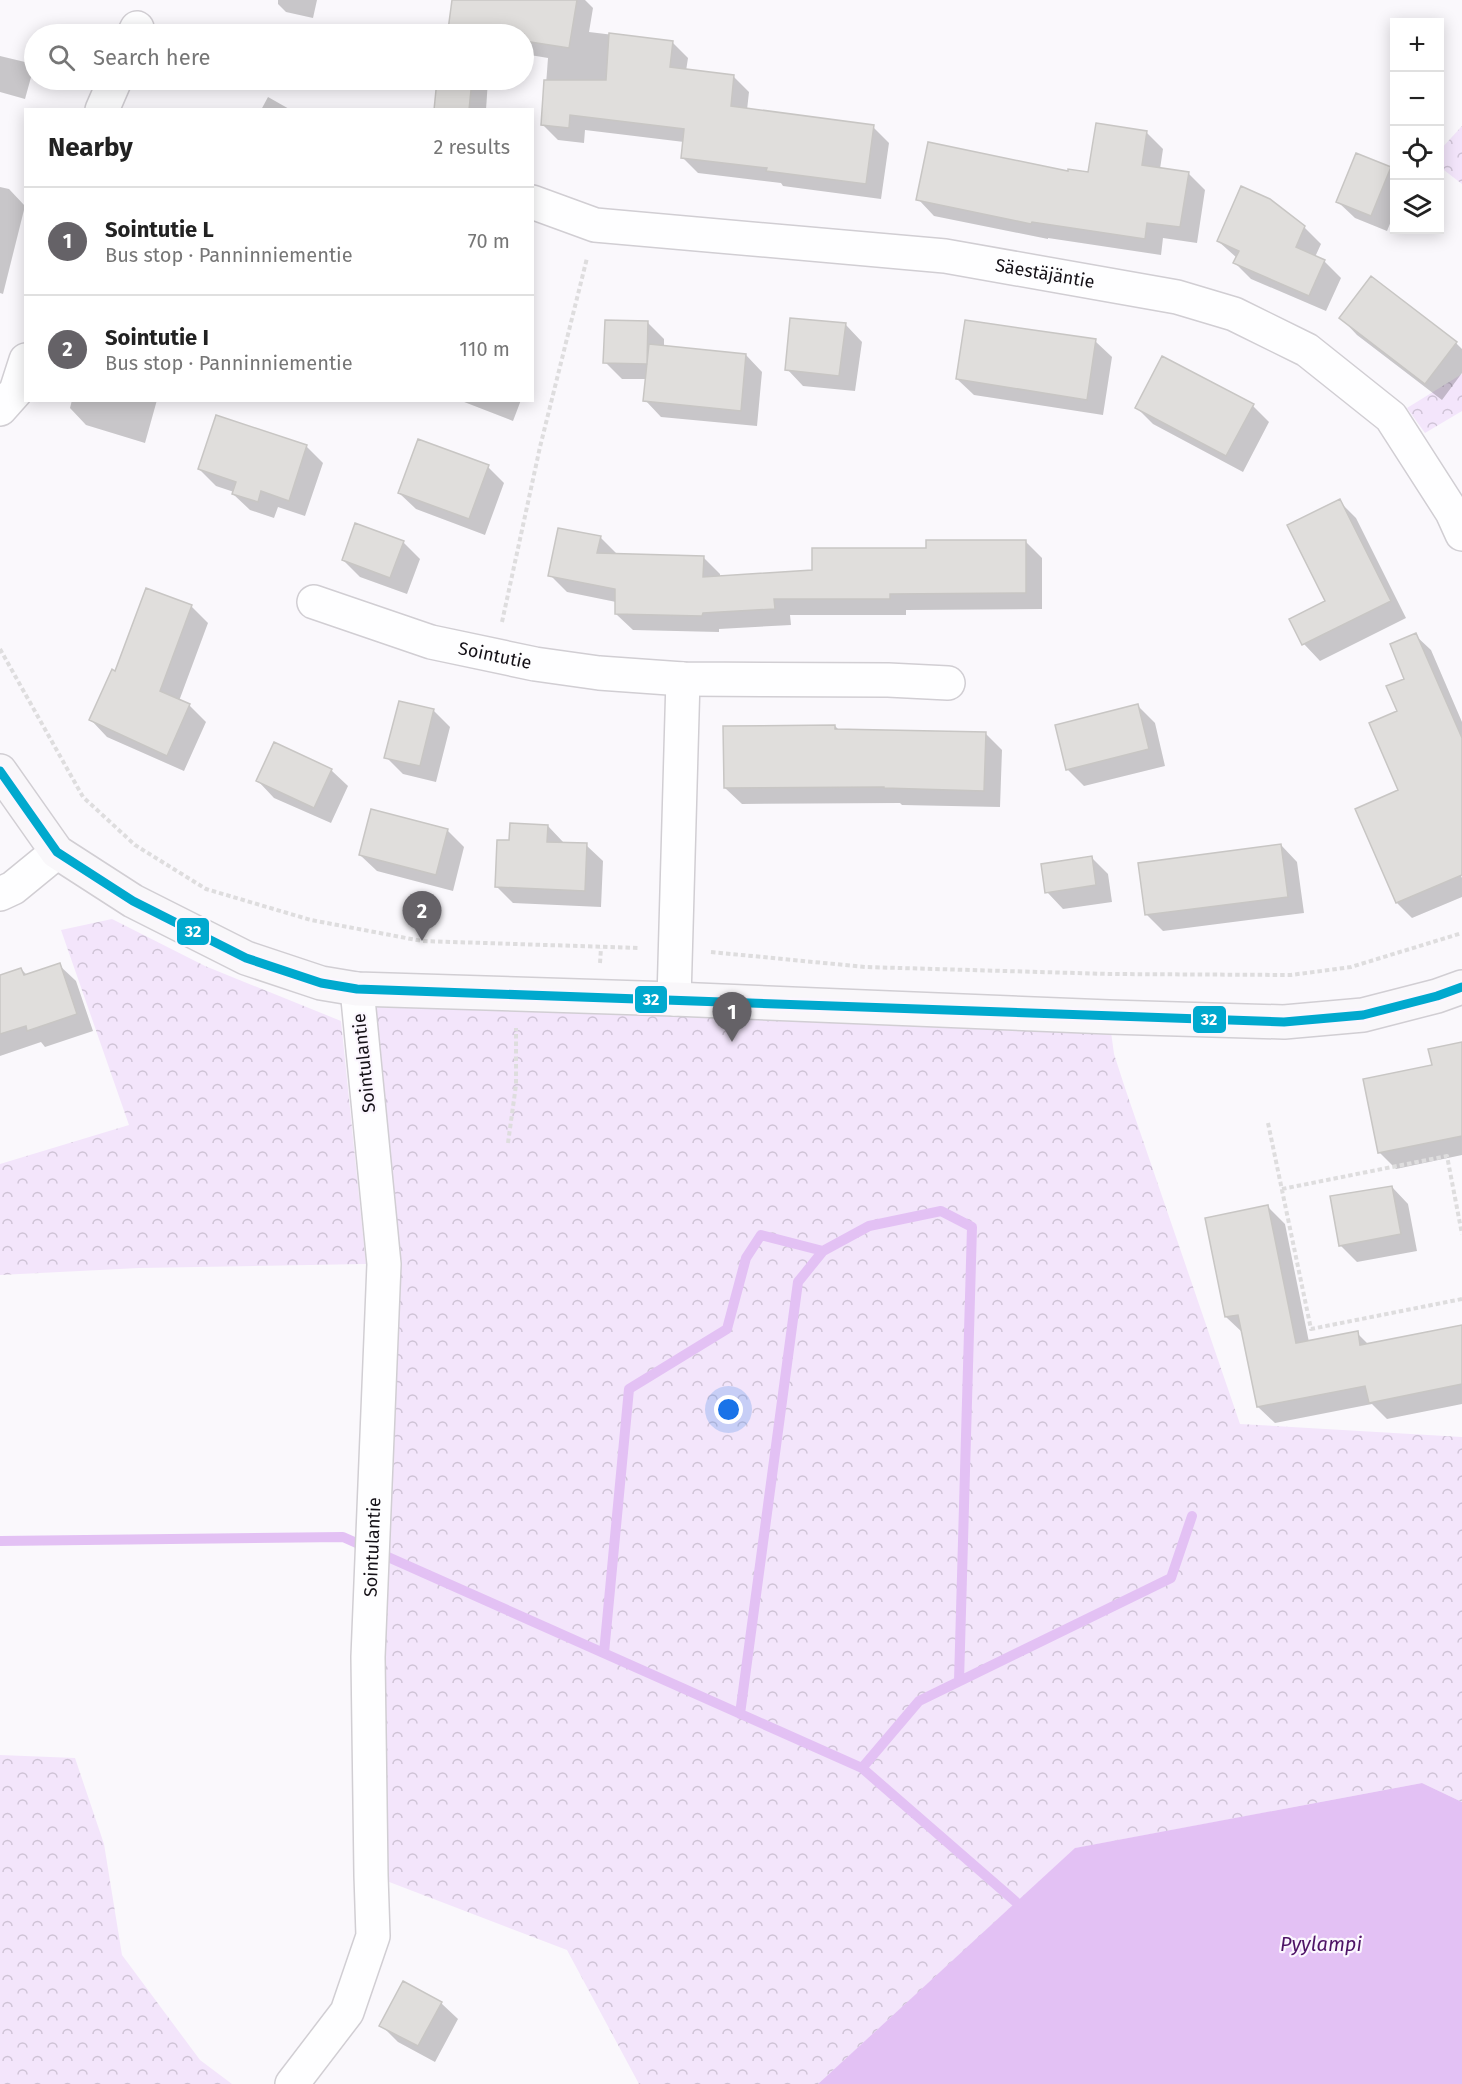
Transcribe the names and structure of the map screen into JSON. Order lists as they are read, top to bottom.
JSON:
{
  "streets": {
    "street": ["Säestäjäntie", "Sointutie", "Sointulantie"]
  },
  "water": ["Pyylampi"],
  "lines": ["transit line 32"],
  "page": {
    "map_buttons": ["+", "−"],
    "search": "Search here",
    "heading": ["Nearby", "2 results"],
    "list": [
      {
        "mark": "1",
        "name": "Sointutie L",
        "note": "Bus stop · Panninniementie",
        "value": "70 m"
      },
      {
        "mark": "2",
        "name": "Sointutie I",
        "note": "Bus stop · Panninniementie",
        "value": "110 m"
      }
    ],
    "pins": ["2", "1"]
  }
}
